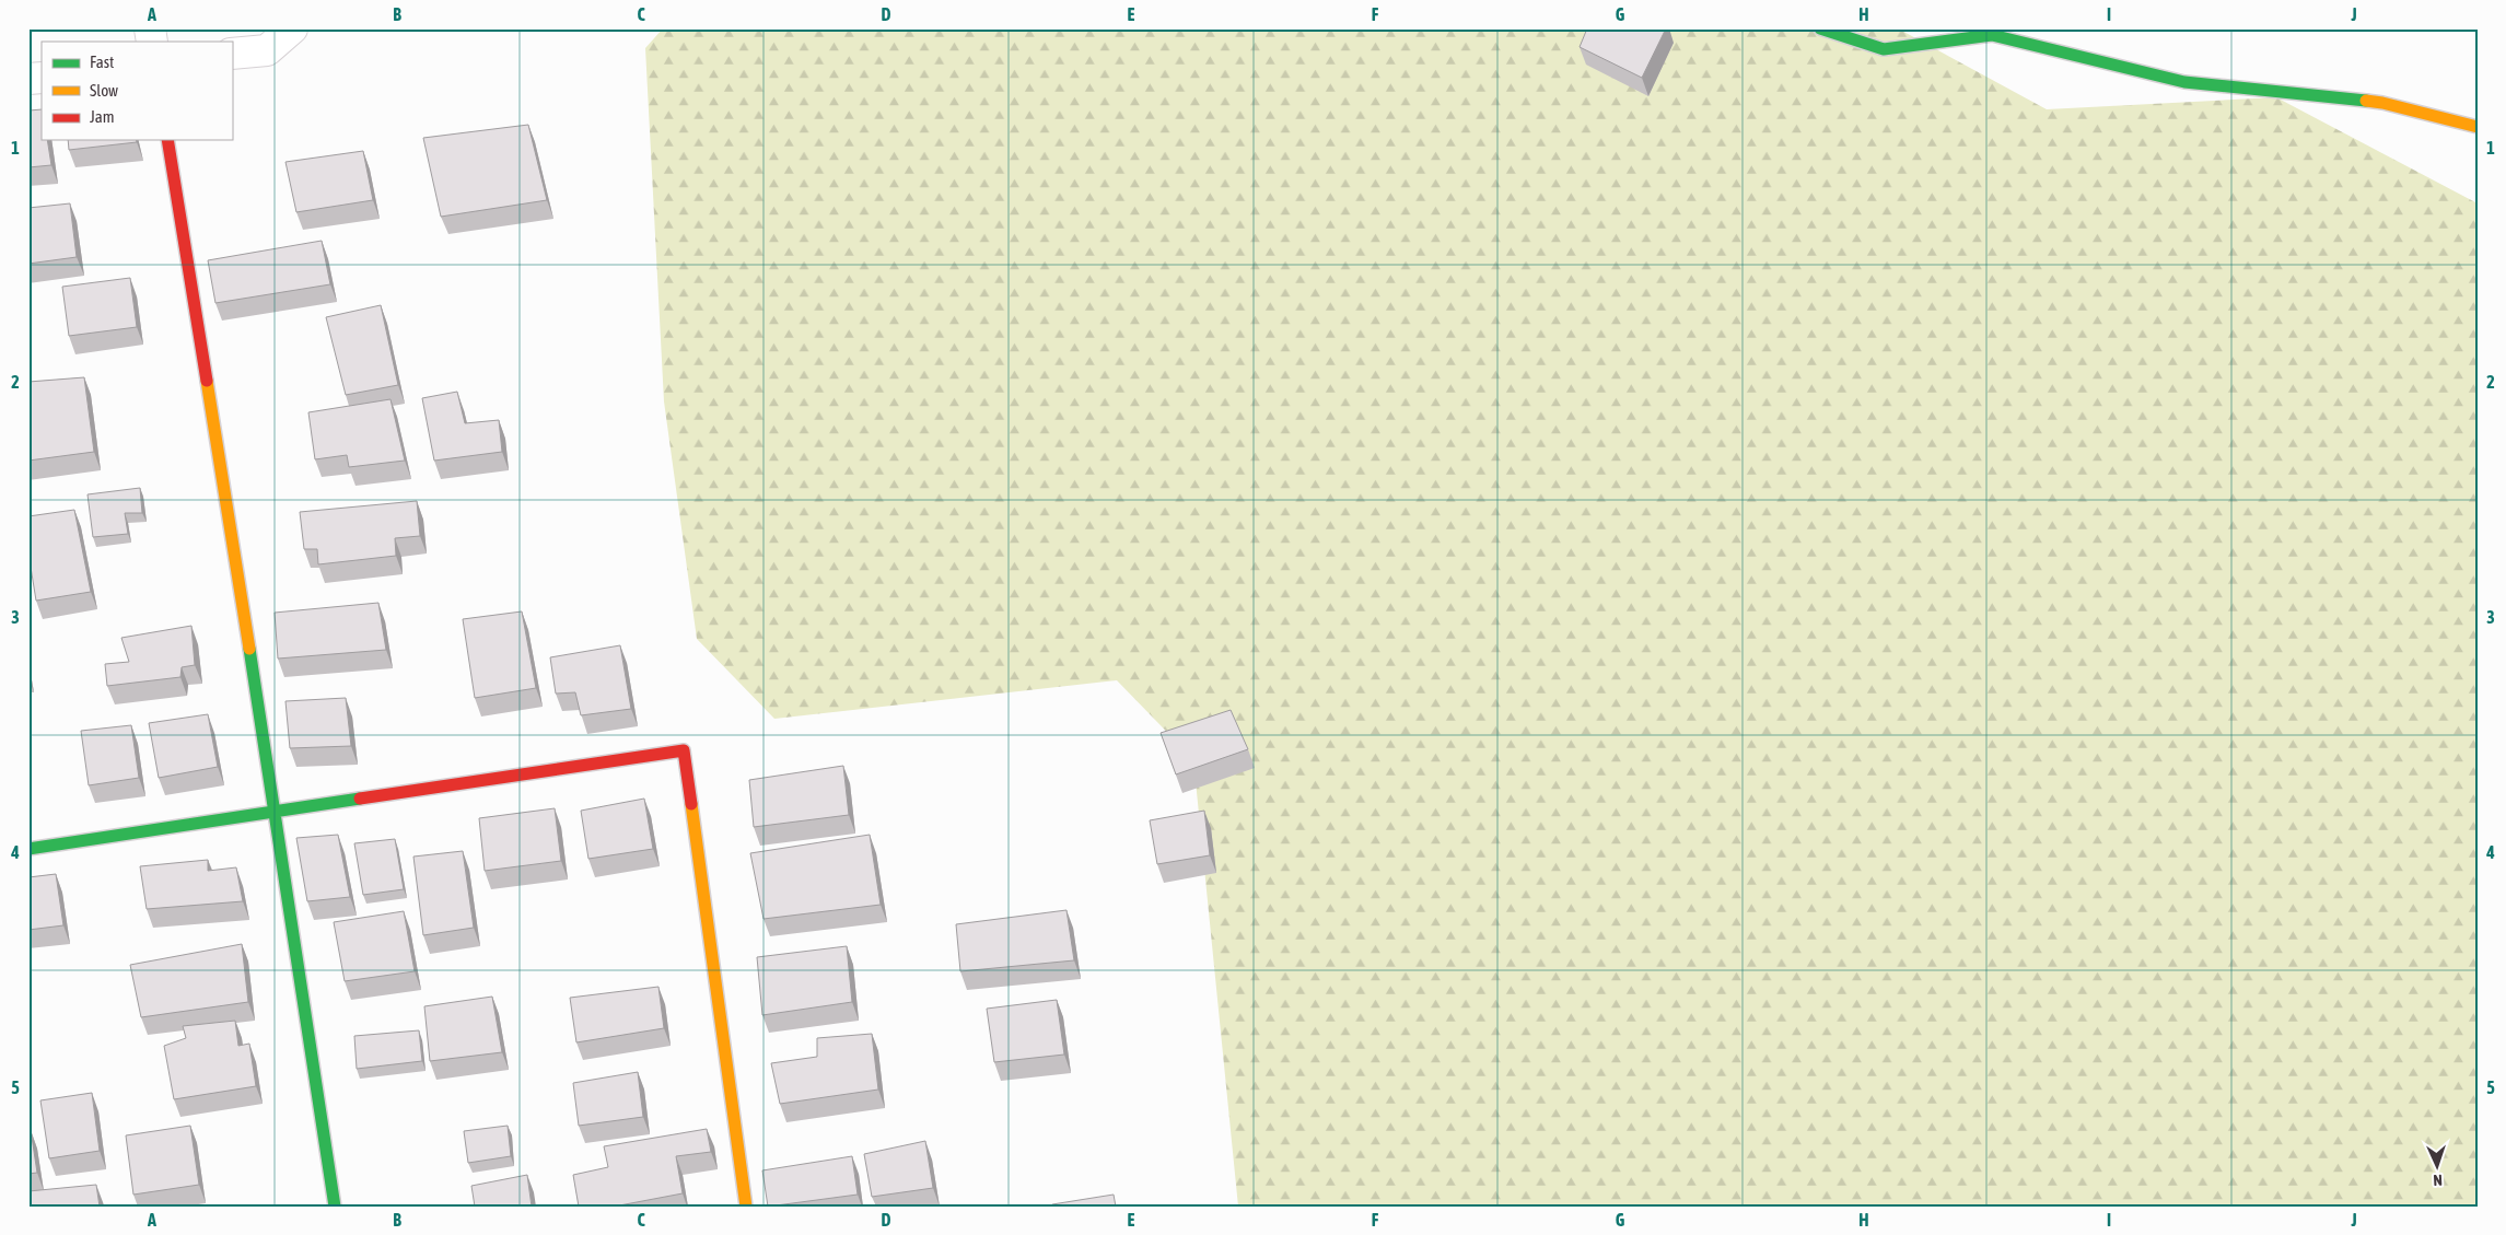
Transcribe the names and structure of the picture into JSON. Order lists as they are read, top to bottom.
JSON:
{
  "legend": ["Fast", "Slow", "Jam"],
  "north": "bottom",
  "grid": {
    "columns": [
      "A",
      "B",
      "C",
      "D",
      "E",
      "F",
      "G",
      "H",
      "I",
      "J"
    ],
    "rows": [
      "1",
      "2",
      "3",
      "4",
      "5"
    ]
  }
}
